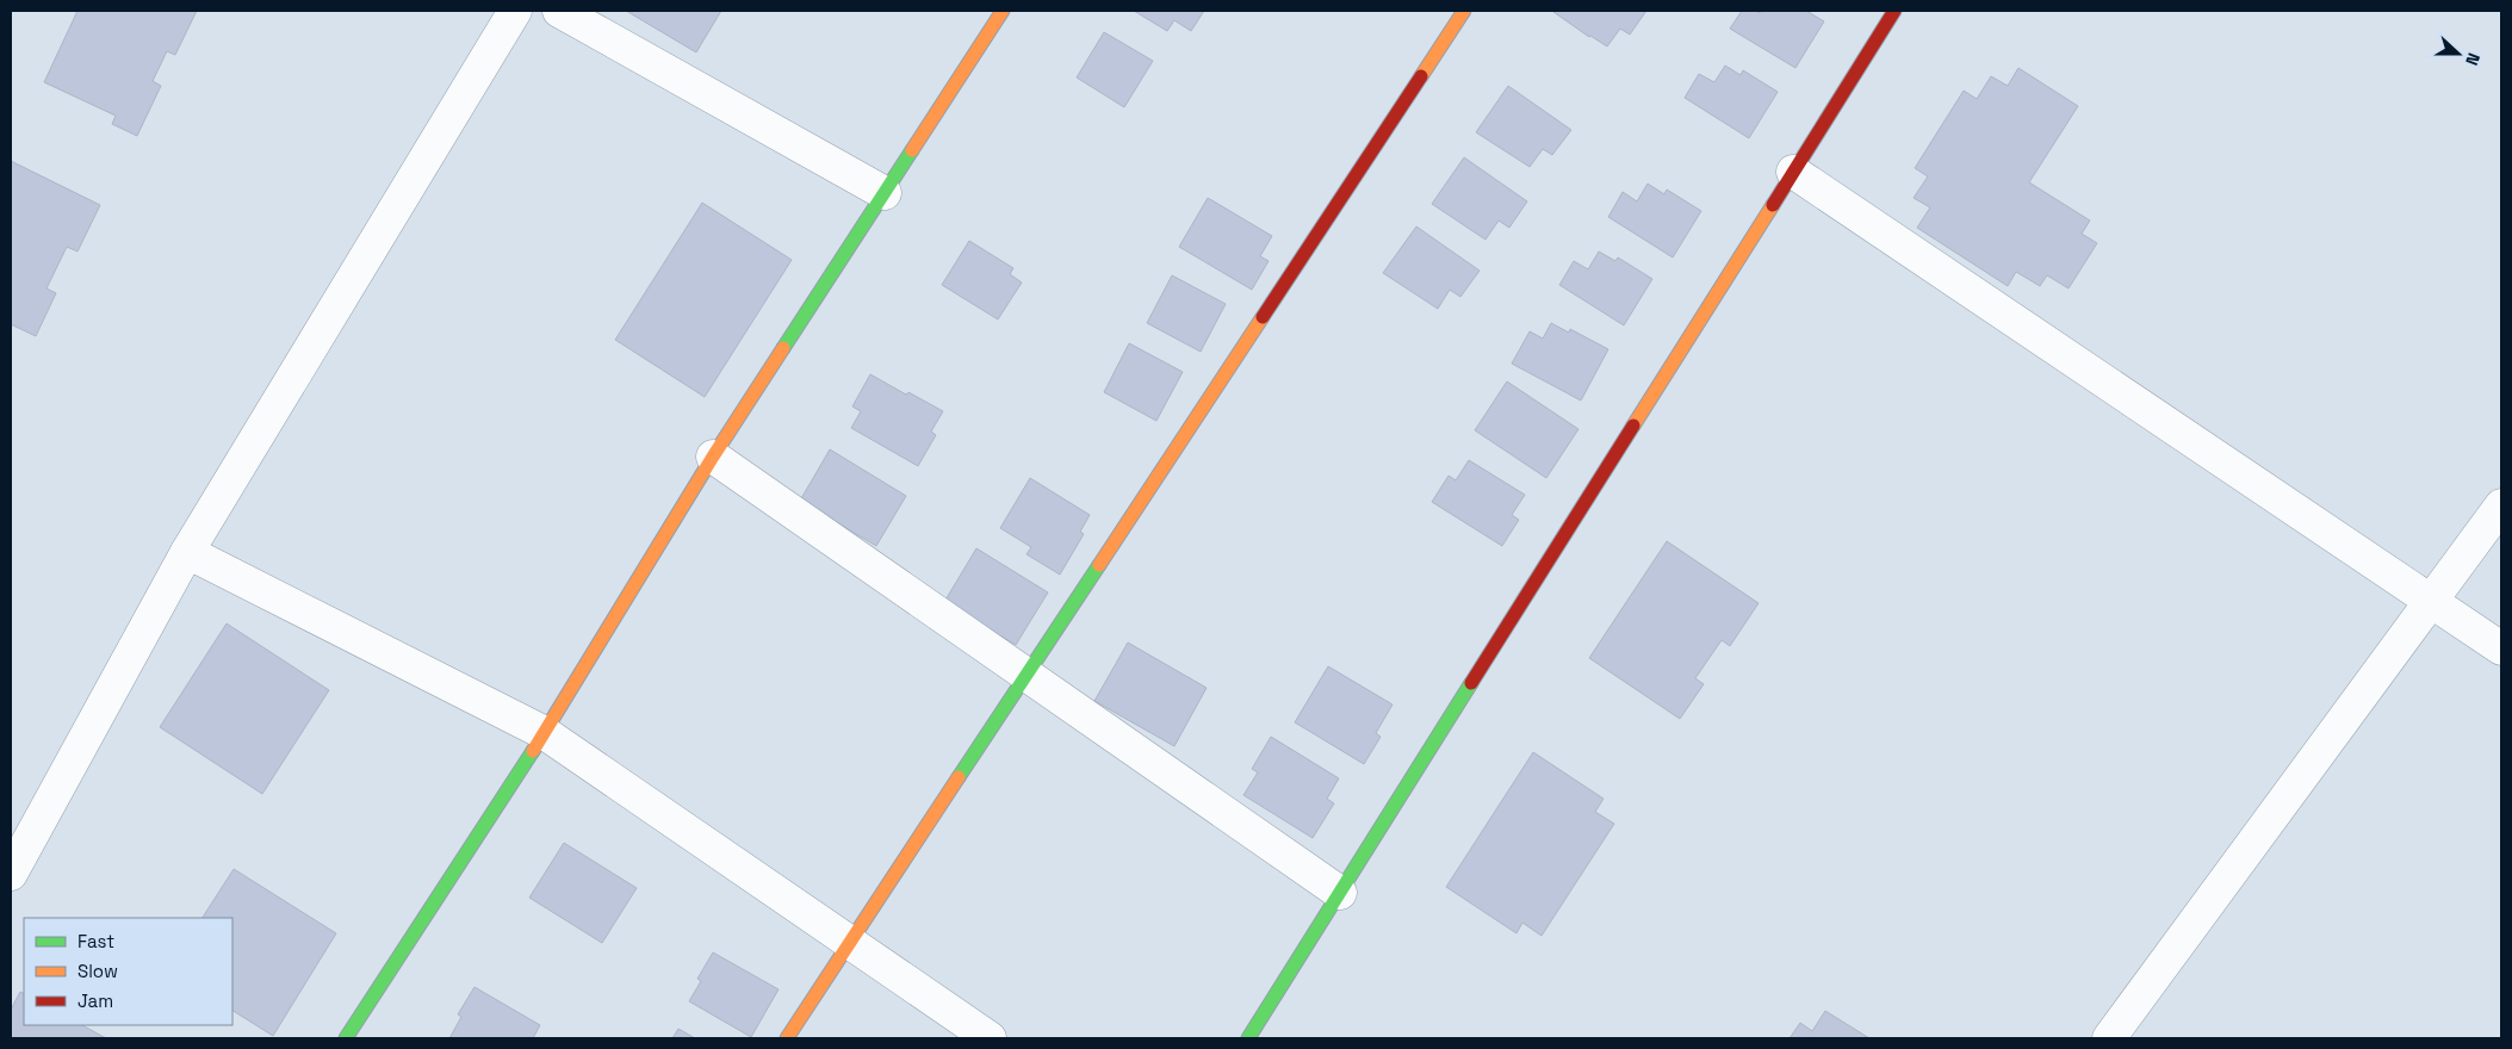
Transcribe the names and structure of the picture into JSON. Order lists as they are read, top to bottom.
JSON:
{
  "legend": ["Fast", "Slow", "Jam"],
  "north": "right"
}
